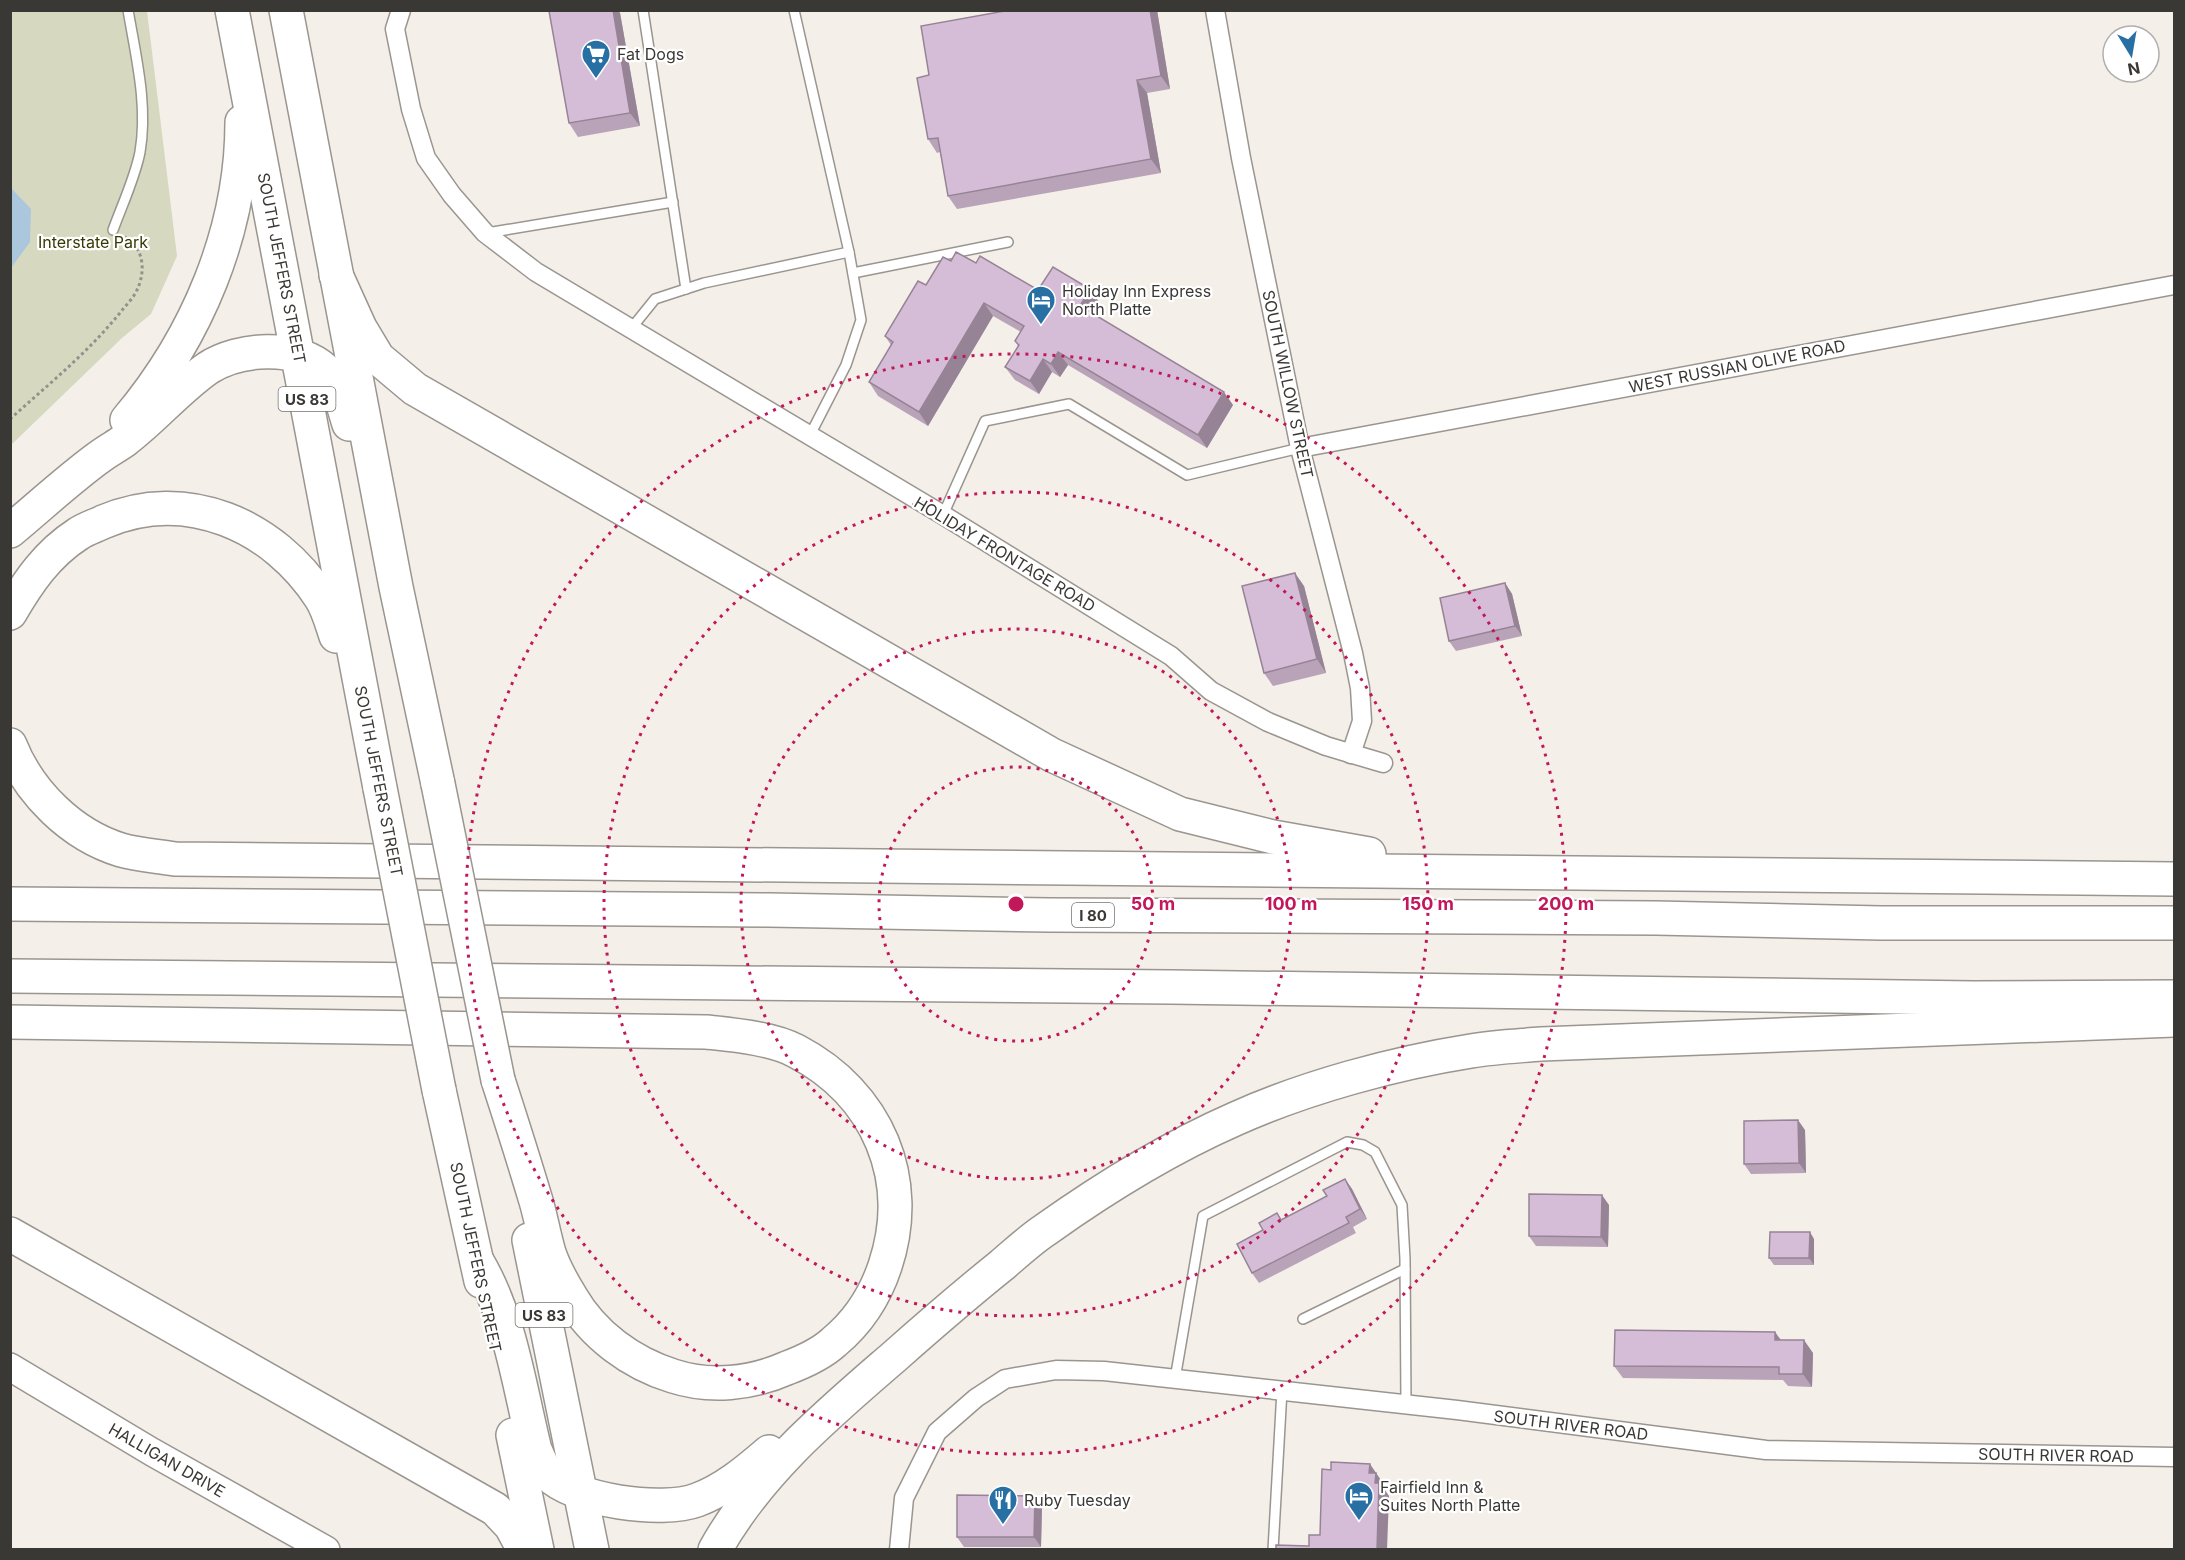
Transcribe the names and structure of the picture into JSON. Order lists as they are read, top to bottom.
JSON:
{
  "streets": {
    "highway": ["SOUTH JEFFERS STREET", "US 83", "I 80"],
    "street": [
      "WEST RUSSIAN OLIVE ROAD",
      "SOUTH WILLOW STREET",
      "HOLIDAY FRONTAGE ROAD",
      "SOUTH RIVER ROAD",
      "HALLIGAN DRIVE"
    ]
  },
  "crossings": [
    ["WEST RUSSIAN OLIVE ROAD", "SOUTH WILLOW STREET"],
    ["SOUTH WILLOW STREET", "HOLIDAY FRONTAGE ROAD"]
  ],
  "parks": ["Interstate Park"],
  "places": {
    "supermarket": ["Fat Dogs"],
    "hotel": ["Holiday Inn Express North Platte", "Fairfield Inn & Suites North Platte"],
    "restaurant": ["Ruby Tuesday"]
  },
  "north": "bottom",
  "rings": [
    "50 m",
    "100 m",
    "150 m",
    "200 m"
  ]
}
